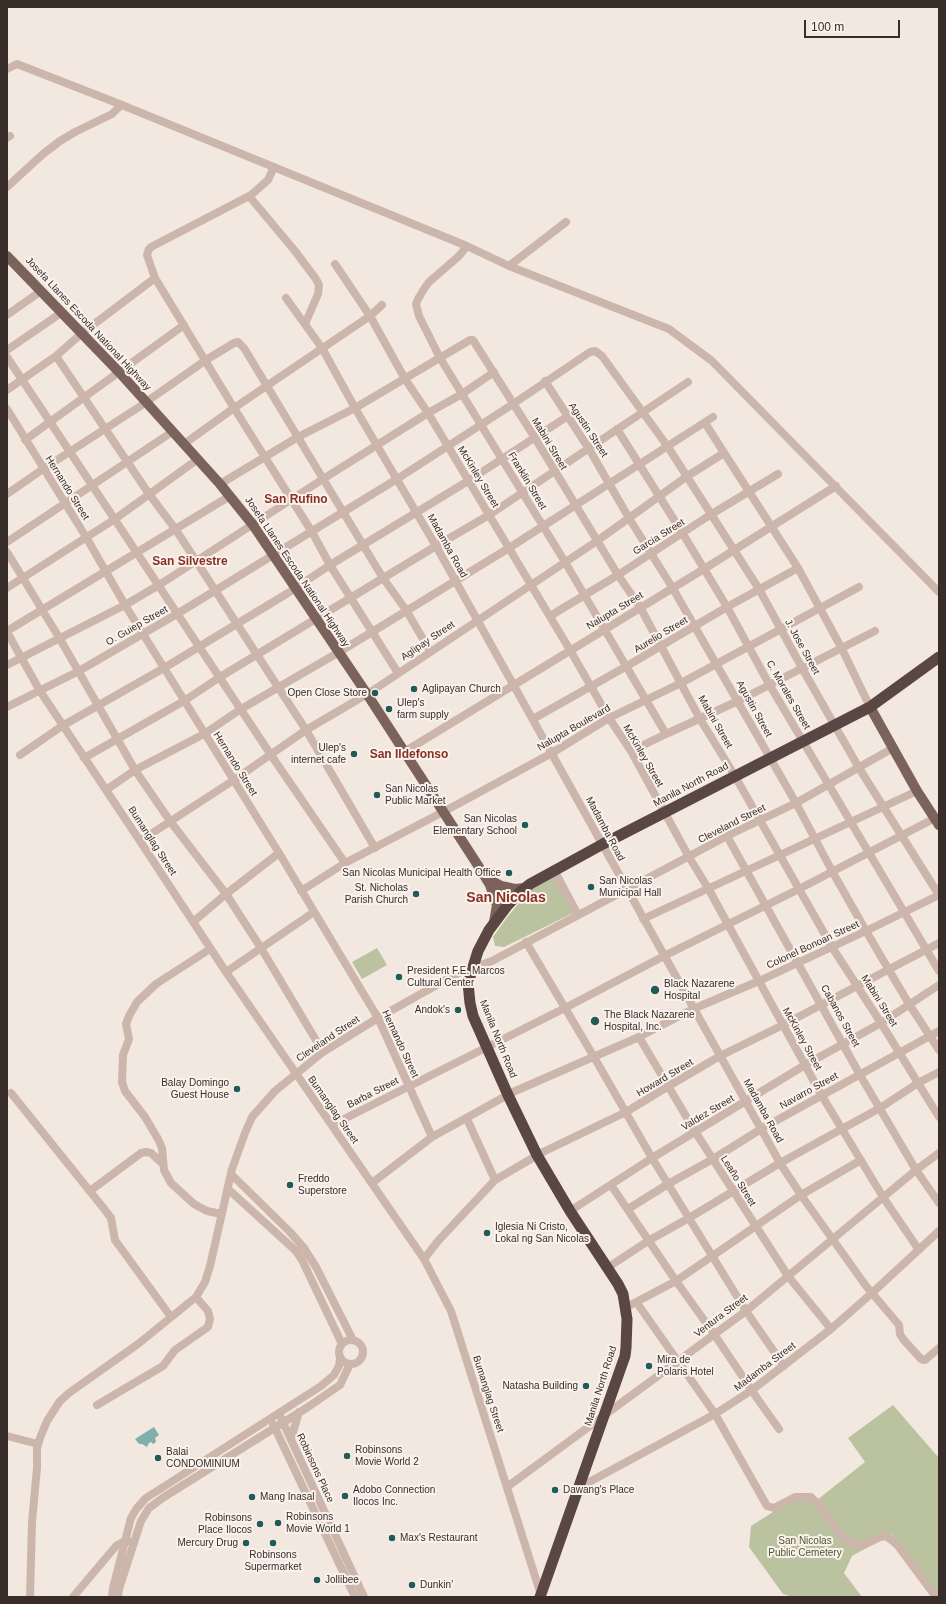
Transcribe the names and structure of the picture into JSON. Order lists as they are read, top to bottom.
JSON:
{
  "streets": {
    "highway": ["Manila North Road"],
    "main road": ["Josefa Llanes Escoda National Highway"],
    "street": [
      "Agustin Street",
      "Mabini Street",
      "McKinley Street",
      "Franklin Street",
      "Hernando Street",
      "Garcia Street",
      "Madamba Road",
      "Nalupta Street",
      "O. Guiep Street",
      "Aurelio Street",
      "Aglipay Street",
      "J. Jose Street",
      "C. Morales Street",
      "Nalupta Boulevard",
      "Cleveland Street",
      "Bumanglag Street",
      "Colonel Bonoan Street",
      "Cabanos Street",
      "Howard Street",
      "Navarro Street",
      "Barba Street",
      "Valdez Street",
      "Leaño Street",
      "Ventura Street",
      "Madamba Street",
      "Robinsons Place"
    ]
  },
  "crossings": [
    ["Josefa Llanes Escoda National Highway", "Nalupta Street"],
    ["Josefa Llanes Escoda National Highway", "O. Guiep Street"],
    ["Josefa Llanes Escoda National Highway", "Aglipay Street"],
    ["Josefa Llanes Escoda National Highway", "Nalupta Boulevard"],
    ["Josefa Llanes Escoda National Highway", "Manila North Road"],
    ["Agustin Street", "Garcia Street"],
    ["Agustin Street", "Nalupta Street"],
    ["Agustin Street", "O. Guiep Street"],
    ["Agustin Street", "Aurelio Street"],
    ["Agustin Street", "Aglipay Street"],
    ["Agustin Street", "J. Jose Street"],
    ["Agustin Street", "Nalupta Boulevard"],
    ["Agustin Street", "Manila North Road"],
    ["Agustin Street", "Cleveland Street"],
    ["Agustin Street", "Colonel Bonoan Street"],
    ["Agustin Street", "Howard Street"],
    ["Agustin Street", "Navarro Street"],
    ["Agustin Street", "Barba Street"],
    ["Agustin Street", "Valdez Street"],
    ["Mabini Street", "Franklin Street"],
    ["Mabini Street", "Garcia Street"],
    ["Mabini Street", "Nalupta Street"],
    ["Mabini Street", "O. Guiep Street"],
    ["Mabini Street", "Aurelio Street"],
    ["Mabini Street", "Aglipay Street"],
    ["Mabini Street", "Nalupta Boulevard"],
    ["Mabini Street", "Manila North Road"],
    ["Mabini Street", "Cleveland Street"],
    ["Mabini Street", "Colonel Bonoan Street"],
    ["Mabini Street", "Howard Street"],
    ["Mabini Street", "Navarro Street"],
    ["Mabini Street", "Barba Street"],
    ["Mabini Street", "Valdez Street"],
    ["McKinley Street", "Garcia Street"],
    ["McKinley Street", "Nalupta Street"],
    ["McKinley Street", "O. Guiep Street"],
    ["McKinley Street", "Aurelio Street"],
    ["McKinley Street", "Aglipay Street"],
    ["McKinley Street", "Nalupta Boulevard"],
    ["McKinley Street", "Manila North Road"],
    ["McKinley Street", "Cleveland Street"],
    ["McKinley Street", "Colonel Bonoan Street"],
    ["McKinley Street", "Howard Street"],
    ["McKinley Street", "Navarro Street"],
    ["McKinley Street", "Barba Street"],
    ["McKinley Street", "Valdez Street"],
    ["McKinley Street", "Ventura Street"],
    ["McKinley Street", "Madamba Street"],
    ["Franklin Street", "Garcia Street"],
    ["Franklin Street", "Nalupta Street"],
    ["Franklin Street", "O. Guiep Street"],
    ["Franklin Street", "Aurelio Street"],
    ["Franklin Street", "Aglipay Street"],
    ["Franklin Street", "Nalupta Boulevard"],
    ["Hernando Street", "O. Guiep Street"],
    ["Hernando Street", "Aglipay Street"],
    ["Hernando Street", "Nalupta Boulevard"],
    ["Hernando Street", "Cleveland Street"],
    ["Hernando Street", "Barba Street"],
    ["Garcia Street", "J. Jose Street"],
    ["Garcia Street", "C. Morales Street"],
    ["Madamba Road", "Nalupta Street"],
    ["Madamba Road", "O. Guiep Street"],
    ["Madamba Road", "Aurelio Street"],
    ["Madamba Road", "Aglipay Street"],
    ["Madamba Road", "Nalupta Boulevard"],
    ["Madamba Road", "Manila North Road"],
    ["Madamba Road", "Cleveland Street"],
    ["Madamba Road", "Colonel Bonoan Street"],
    ["Madamba Road", "Howard Street"],
    ["Madamba Road", "Navarro Street"],
    ["Madamba Road", "Barba Street"],
    ["Madamba Road", "Valdez Street"],
    ["Madamba Road", "Ventura Street"],
    ["Madamba Road", "Madamba Street"],
    ["Nalupta Street", "J. Jose Street"],
    ["Nalupta Street", "C. Morales Street"],
    ["O. Guiep Street", "J. Jose Street"],
    ["O. Guiep Street", "Bumanglag Street"],
    ["Aurelio Street", "J. Jose Street"],
    ["Aurelio Street", "C. Morales Street"],
    ["Aglipay Street", "J. Jose Street"],
    ["Aglipay Street", "C. Morales Street"],
    ["Aglipay Street", "Bumanglag Street"],
    ["J. Jose Street", "Nalupta Boulevard"],
    ["J. Jose Street", "Manila North Road"],
    ["J. Jose Street", "Cleveland Street"],
    ["J. Jose Street", "Colonel Bonoan Street"],
    ["J. Jose Street", "Barba Street"],
    ["C. Morales Street", "Nalupta Boulevard"],
    ["C. Morales Street", "Manila North Road"],
    ["C. Morales Street", "Cleveland Street"],
    ["C. Morales Street", "Colonel Bonoan Street"],
    ["C. Morales Street", "Howard Street"],
    ["C. Morales Street", "Barba Street"],
    ["Manila North Road", "Cleveland Street"],
    ["Manila North Road", "Bumanglag Street"],
    ["Manila North Road", "Colonel Bonoan Street"],
    ["Manila North Road", "Howard Street"],
    ["Manila North Road", "Barba Street"],
    ["Manila North Road", "Valdez Street"],
    ["Manila North Road", "Ventura Street"],
    ["Manila North Road", "Madamba Street"],
    ["Cleveland Street", "Bumanglag Street"],
    ["Cleveland Street", "Cabanos Street"],
    ["Bumanglag Street", "Howard Street"],
    ["Bumanglag Street", "Barba Street"],
    ["Bumanglag Street", "Ventura Street"],
    ["Colonel Bonoan Street", "Cabanos Street"],
    ["Colonel Bonoan Street", "Leaño Street"],
    ["Cabanos Street", "Howard Street"],
    ["Cabanos Street", "Navarro Street"],
    ["Cabanos Street", "Barba Street"],
    ["Cabanos Street", "Valdez Street"],
    ["Cabanos Street", "Ventura Street"],
    ["Howard Street", "Leaño Street"],
    ["Navarro Street", "Leaño Street"],
    ["Valdez Street", "Leaño Street"],
    ["Leaño Street", "Ventura Street"],
    ["Leaño Street", "Madamba Street"]
  ],
  "districts": [
    "San Rufino",
    "San Silvestre",
    "San Ildefonso",
    "San Nicolas"
  ],
  "parks": ["San Nicolas Public Cemetery"],
  "places": [
    "Aglipayan Church",
    "Open Close Store",
    "Ulep's farm supply",
    "Ulep's internet cafe",
    "San Nicolas Public Market",
    "San Nicolas Elementary School",
    "San Nicolas Municipal Health Office",
    "San Nicolas Municipal Hall",
    "St. Nicholas Parish Church",
    "President F.E. Marcos Cultural Center",
    "Black Nazarene Hospital",
    "Andok's",
    "The Black Nazarene Hospital, Inc.",
    "Balay Domingo Guest House",
    "Freddo Superstore",
    "Iglesia Ni Cristo, Lokal ng San Nicolas",
    "Mira de Polaris Hotel",
    "Natasha Building",
    "Robinsons Movie World 2",
    "Balai CONDOMINIUM",
    "Dawang's Place",
    "Adobo Connection Ilocos Inc.",
    "Mang Inasal",
    "Robinsons Movie World 1",
    "Robinsons Place Ilocos",
    "Max's Restaurant",
    "Mercury Drug",
    "Robinsons Supermarket",
    "Jollibee",
    "Dunkin'"
  ],
  "scale_bar": "100 m"
}
